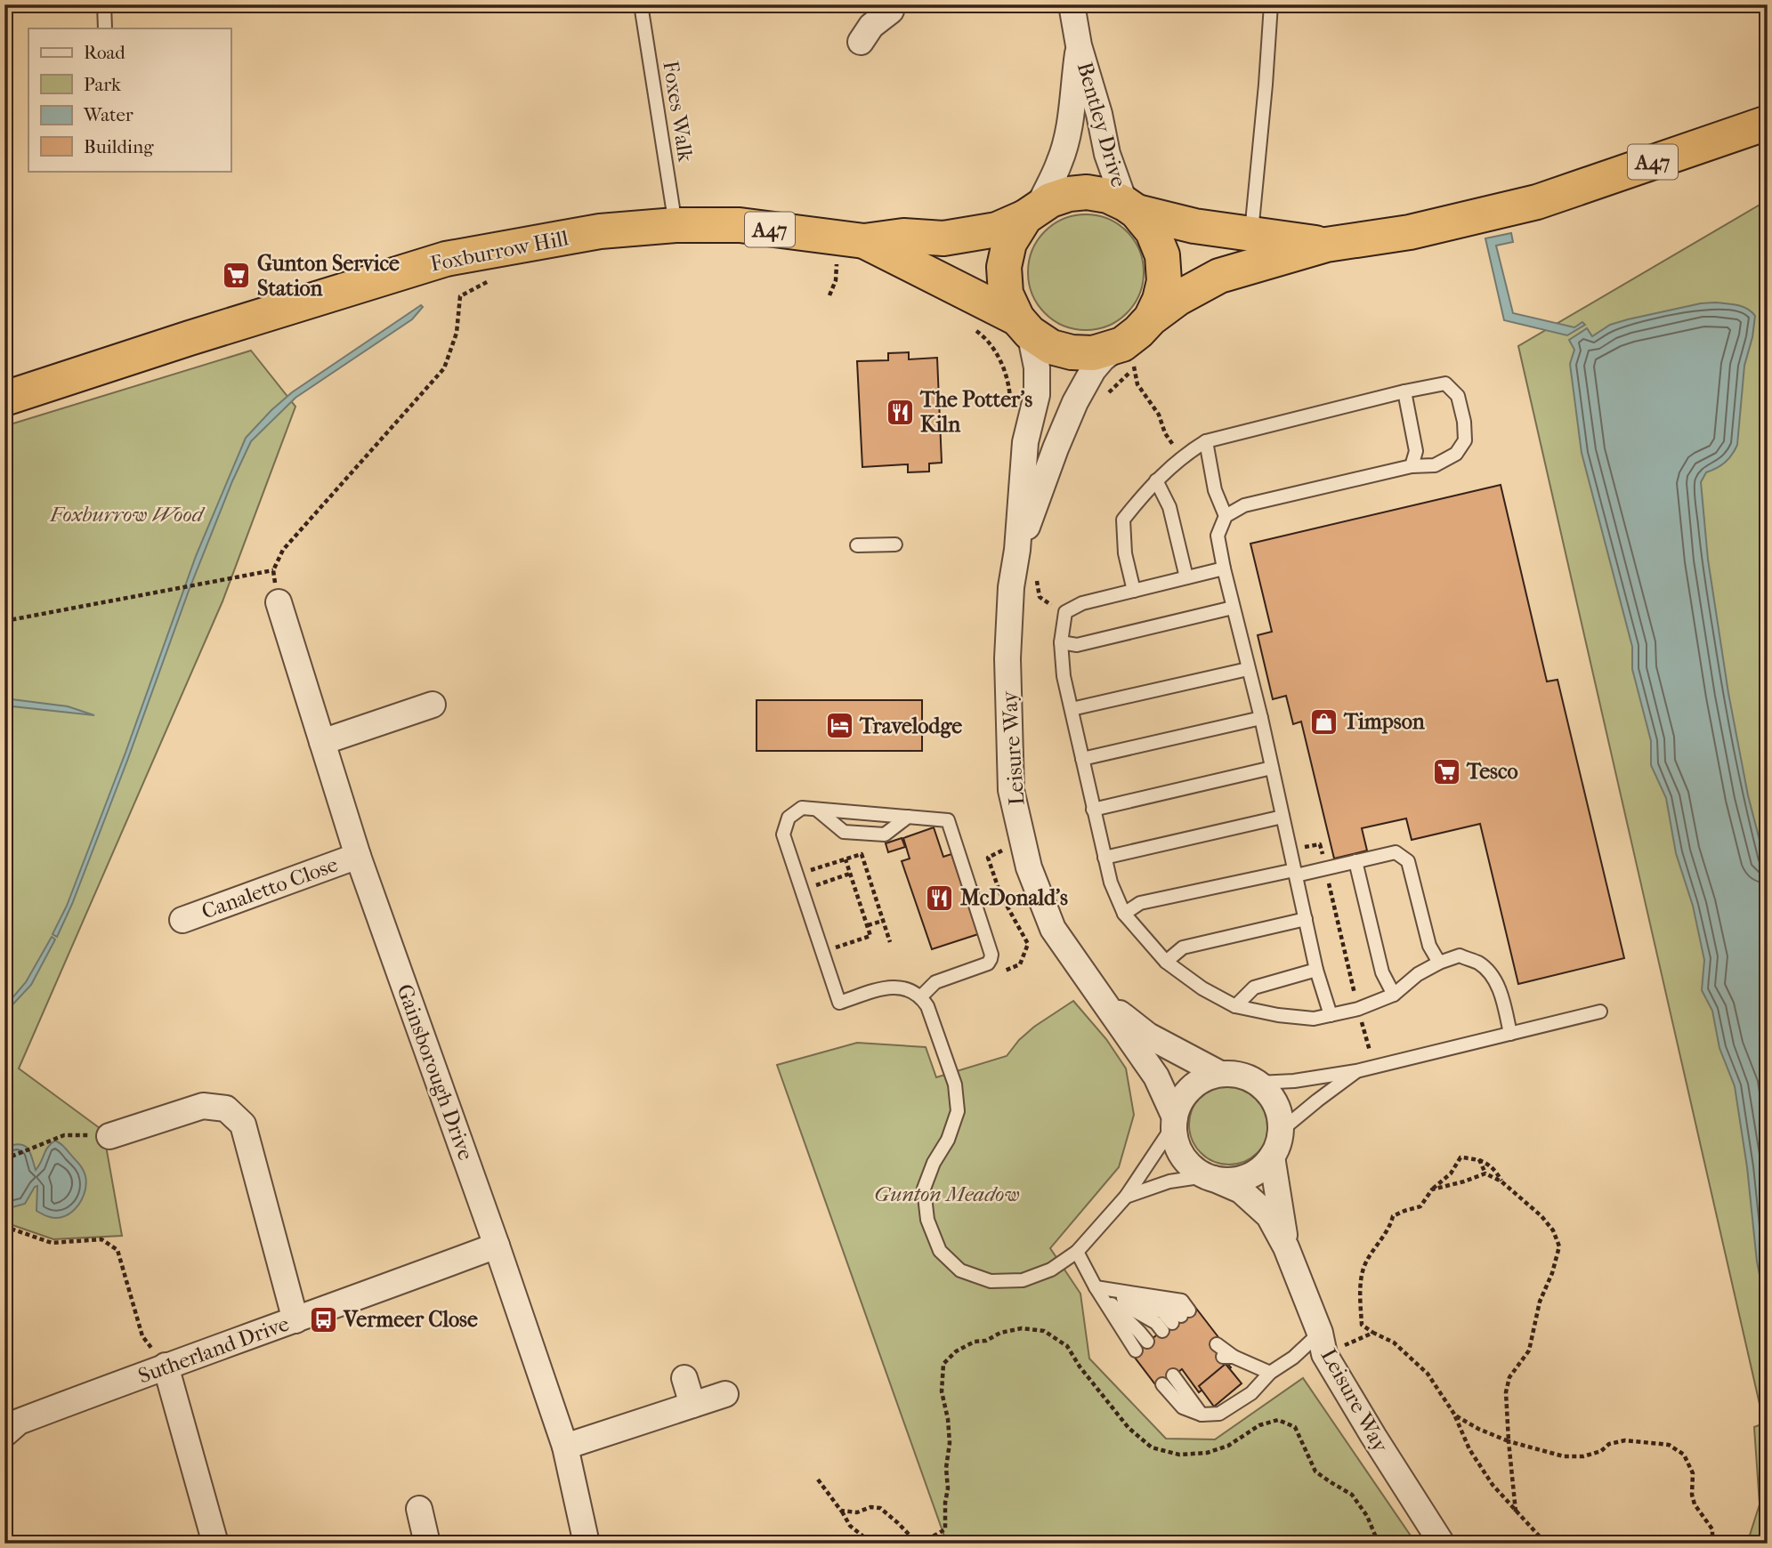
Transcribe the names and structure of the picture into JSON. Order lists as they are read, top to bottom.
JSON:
{
  "streets": {
    "highway": ["A47", "Foxburrow Hill"],
    "street": [
      "Bentley Drive",
      "Leisure Way",
      "Canaletto Close",
      "Gainsborough Drive",
      "Sutherland Drive"
    ],
    "lane": ["Foxes Walk"]
  },
  "crossings": [
    ["Foxes Walk", "Foxburrow Hill"],
    ["Bentley Drive", "A47"],
    ["Bentley Drive", "Foxburrow Hill"],
    ["Bentley Drive", "Leisure Way"],
    ["A47", "Foxburrow Hill"],
    ["A47", "Leisure Way"],
    ["Foxburrow Hill", "Leisure Way"],
    ["Canaletto Close", "Gainsborough Drive"],
    ["Gainsborough Drive", "Sutherland Drive"]
  ],
  "parks": ["Foxburrow Wood", "Gunton Meadow"],
  "places": {
    "supermarket": ["Gunton Service Station", "Tesco"],
    "restaurant": ["The Potter's Kiln", "McDonald's"],
    "shop": ["Timpson"],
    "hotel": ["Travelodge"],
    "bus stop": ["Vermeer Close"]
  },
  "legend": [
    "Road",
    "Park",
    "Water",
    "Building"
  ]
}
